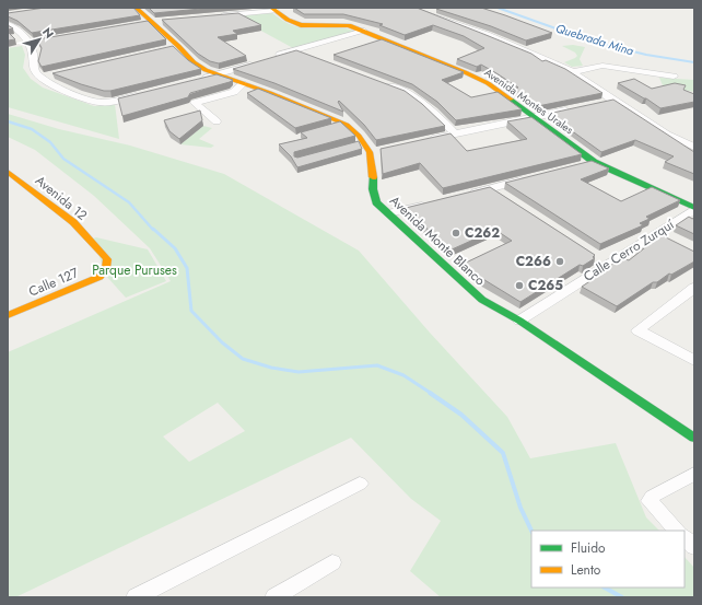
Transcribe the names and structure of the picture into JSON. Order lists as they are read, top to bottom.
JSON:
{
  "streets": {
    "street": [
      "Avenida Montes Urales",
      "Avenida 12",
      "Avenida Monte Blanco",
      "Calle Cerro Zurquí",
      "Calle 127"
    ]
  },
  "crossings": [
    ["Avenida Montes Urales", "Calle Cerro Zurquí"],
    ["Avenida 12", "Calle 127"],
    ["Avenida Monte Blanco", "Calle Cerro Zurquí"]
  ],
  "water": ["Quebrada Mina"],
  "parks": ["Parque Puruses"],
  "places": ["C262", "C266", "C265"],
  "legend": ["Fluido", "Lento"],
  "north": "top right"
}
